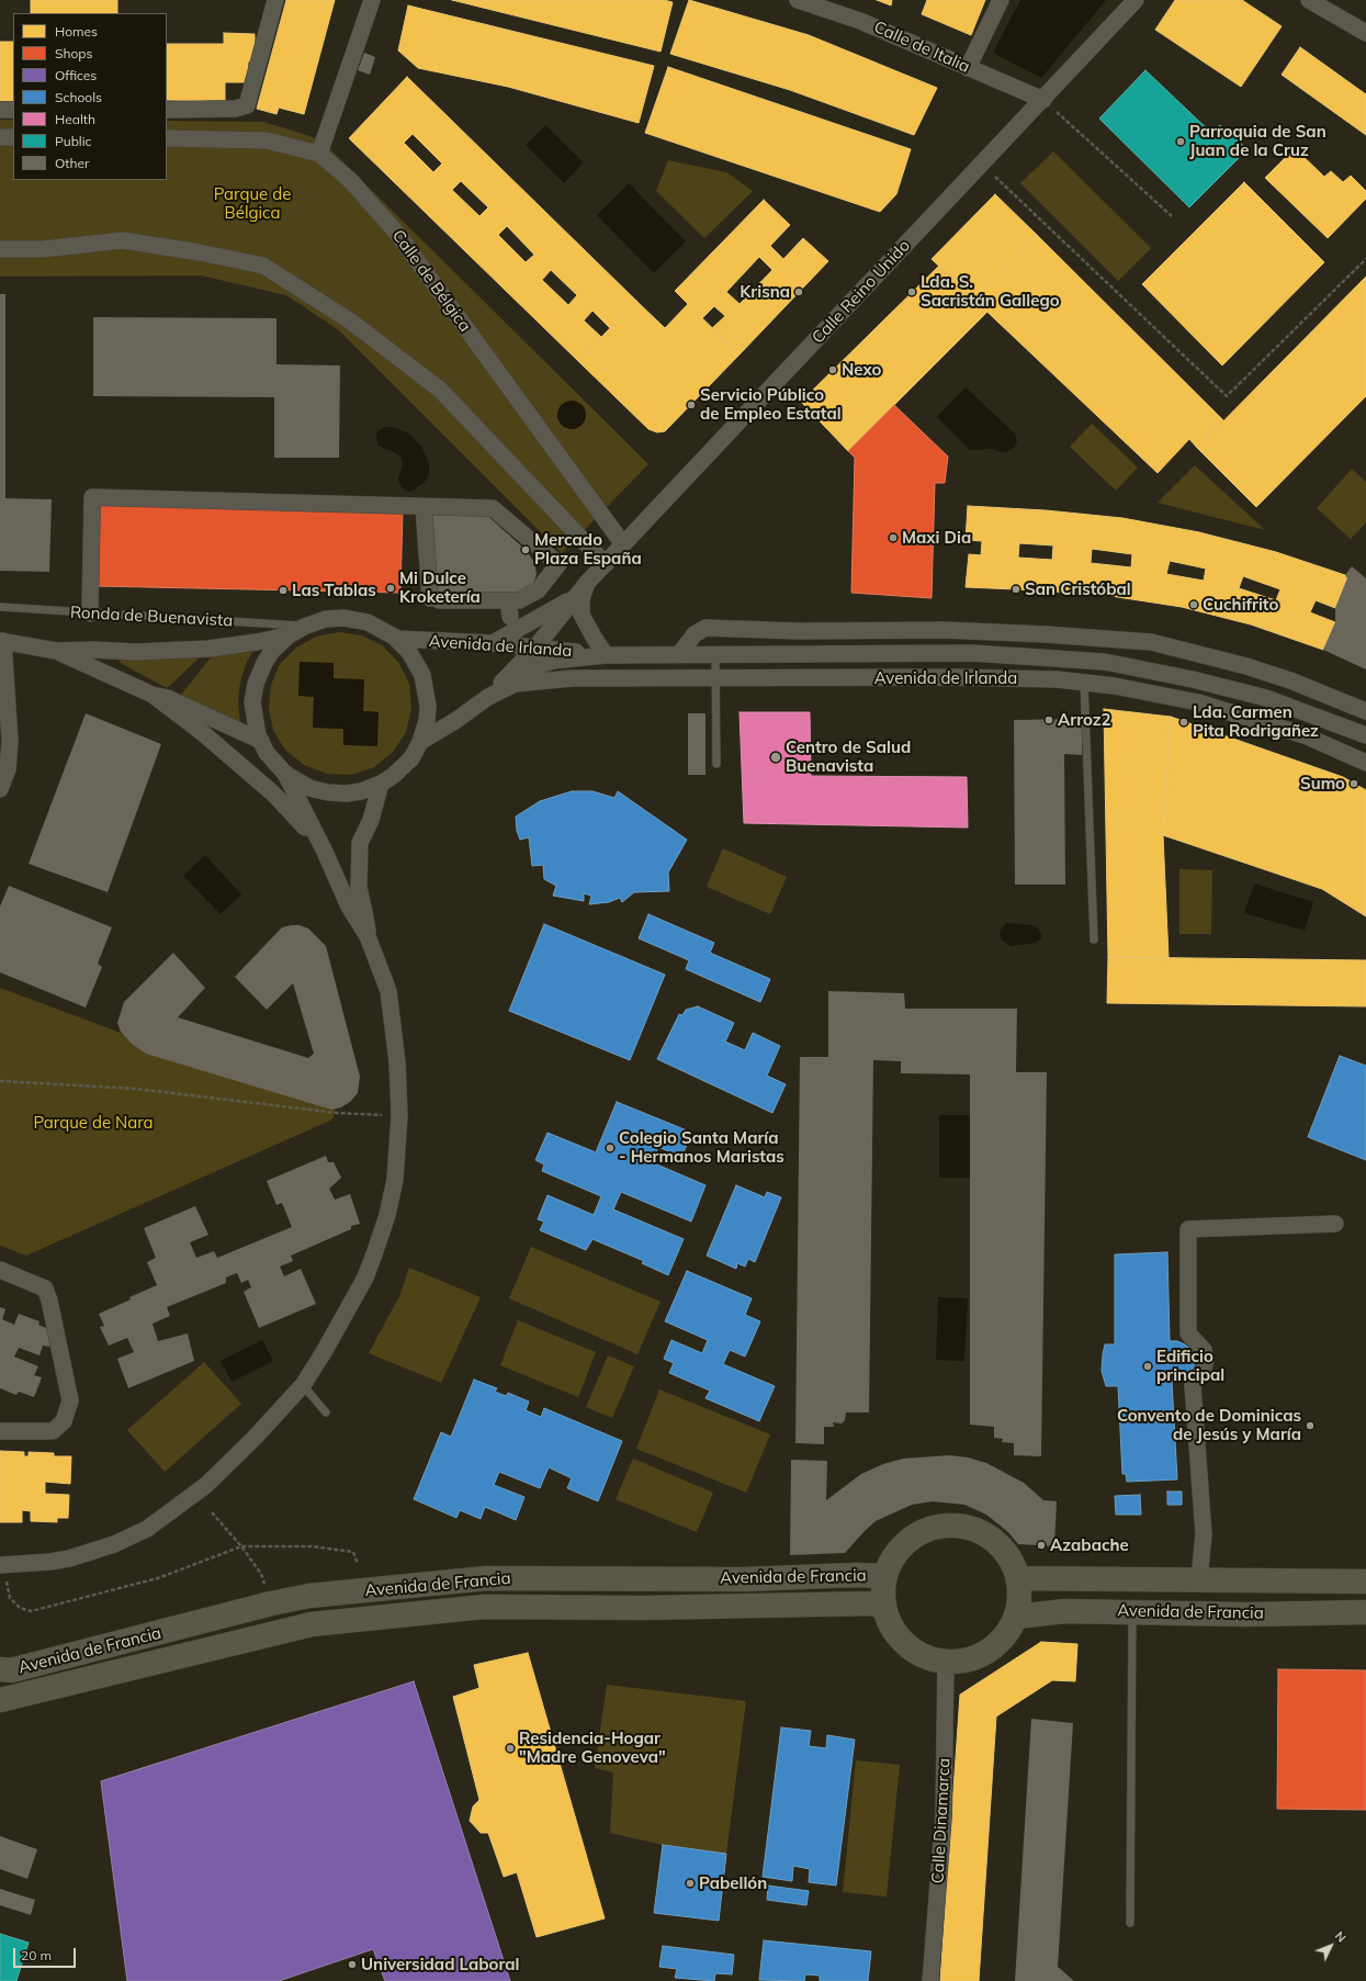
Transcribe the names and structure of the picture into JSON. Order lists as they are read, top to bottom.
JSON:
{
  "streets": {
    "main road": ["Avenida de Francia"],
    "street": [
      "Calle de Italia",
      "Calle de Bélgica",
      "Calle Reino Unido",
      "Ronda de Buenavista",
      "Avenida de Irlanda",
      "Calle Dinamarca"
    ]
  },
  "crossings": [
    ["Calle de Italia", "Calle Reino Unido"],
    ["Calle de Bélgica", "Calle Reino Unido"],
    ["Calle Reino Unido", "Avenida de Irlanda"],
    ["Ronda de Buenavista", "Avenida de Irlanda"],
    ["Avenida de Francia", "Calle Dinamarca"]
  ],
  "parks": ["Parque de Bélgica", "Parque de Nara"],
  "places": [
    "Parroquia de San Juan de la Cruz",
    "Krisna",
    "Lda. S. Sacristán Gallego",
    "Nexo",
    "Servicio Público de Empleo Estatal",
    "Maxi Dia",
    "Mercado Plaza España",
    "Mi Dulce Kroketería",
    "San Cristóbal",
    "Las Tablas",
    "Cuchifrito",
    "Arroz2",
    "Lda. Carmen Pita Rodrigañez",
    "Centro de Salud Buenavista",
    "Sumo",
    "Colegio Santa María - Hermanos Maristas",
    "Edificio principal",
    "Convento de Dominicas de Jesús y María",
    "Azabache",
    "Residencia-Hogar \"Madre Genoveva\"",
    "Pabellón",
    "Universidad Laboral"
  ],
  "legend": [
    "Homes",
    "Shops",
    "Offices",
    "Schools",
    "Health",
    "Public",
    "Other"
  ],
  "scale_bar": "20 m",
  "north": "top right"
}
